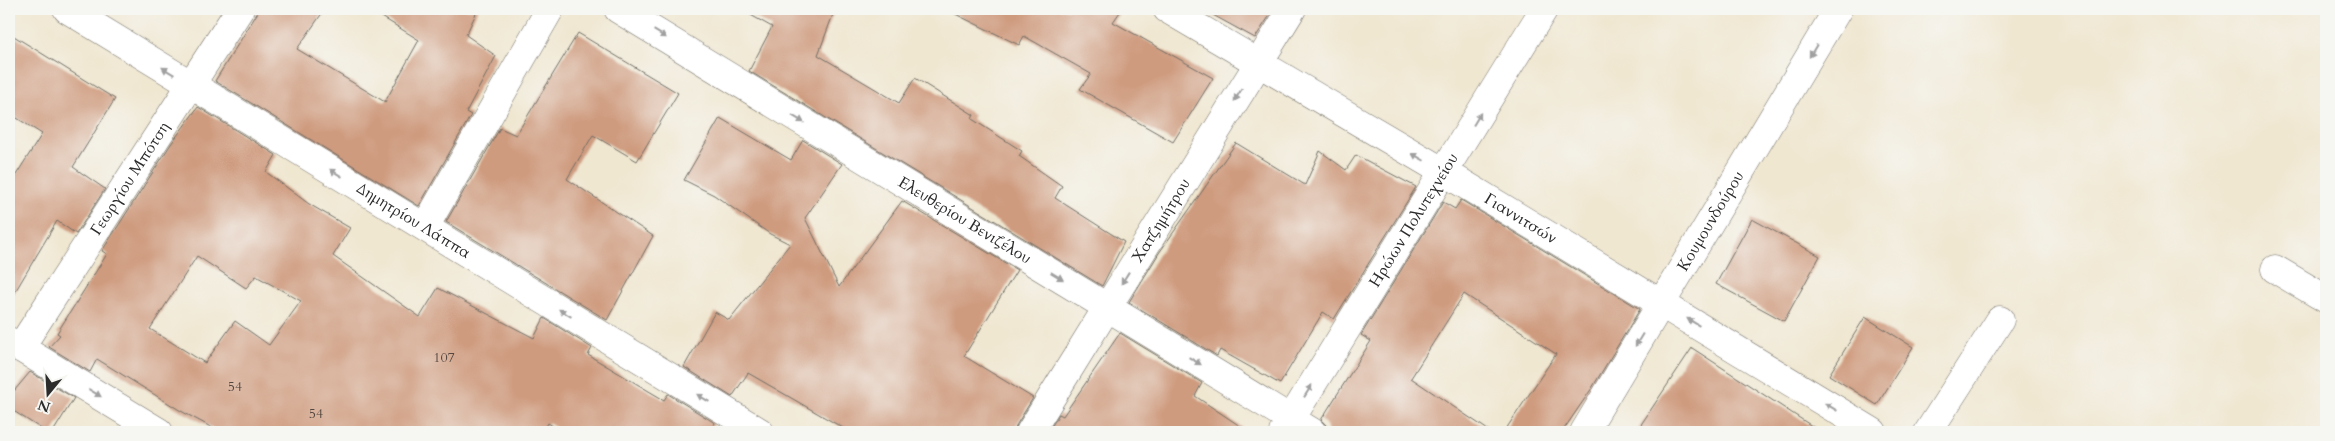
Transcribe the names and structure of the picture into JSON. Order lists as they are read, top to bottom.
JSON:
{
  "streets": {
    "street": [
      "Γεωργίου Μπότση",
      "Γιαννιτσών",
      "Δημητρίου Λάππα",
      "Ελευθερίου Βενιζέλου",
      "Χατζημήτρου",
      "Κουμουνδούρου",
      "Ηρώων Πολυτεχνείου"
    ]
  },
  "crossings": [
    ["Γεωργίου Μπότση", "Δημητρίου Λάππα"],
    ["Γιαννιτσών", "Χατζημήτρου"],
    ["Γιαννιτσών", "Κουμουνδούρου"],
    ["Γιαννιτσών", "Ηρώων Πολυτεχνείου"],
    ["Ελευθερίου Βενιζέλου", "Χατζημήτρου"],
    ["Ελευθερίου Βενιζέλου", "Ηρώων Πολυτεχνείου"]
  ],
  "one_way": [
    "Γιαννιτσών",
    "Δημητρίου Λάππα",
    "Ελευθερίου Βενιζέλου",
    "Χατζημήτρου",
    "Κουμουνδούρου",
    "Ηρώων Πολυτεχνείου"
  ],
  "house_numbers": ["107", "54", "54"],
  "north": "bottom"
}
